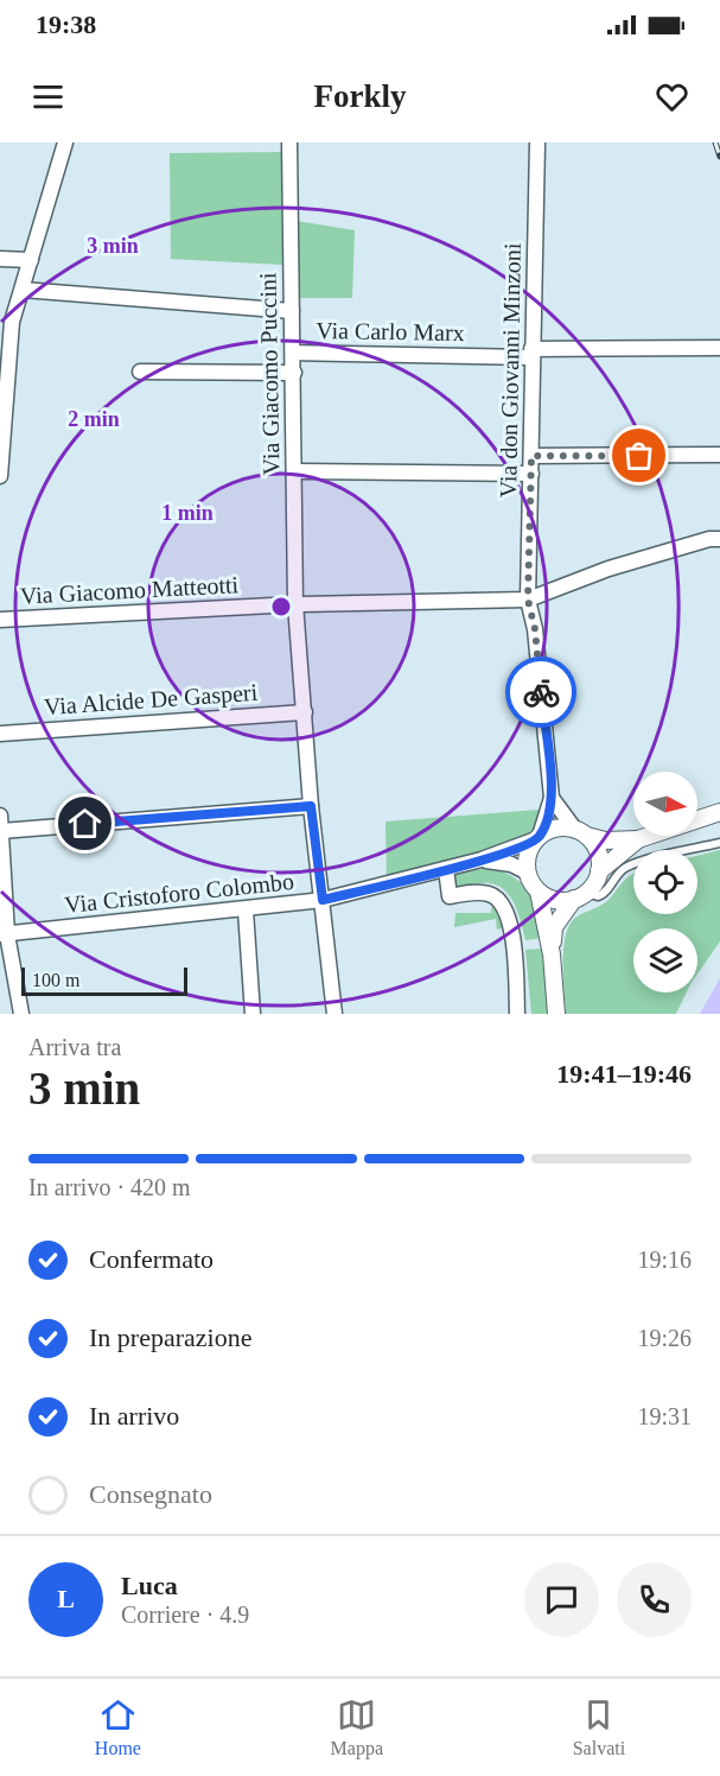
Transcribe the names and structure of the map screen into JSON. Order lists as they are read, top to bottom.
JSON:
{
  "streets": {
    "street": [
      "Via Carlo Marx",
      "Via don Giovanni Minzoni",
      "Via Giacomo Puccini",
      "Via Giacomo Matteotti",
      "Via Alcide De Gasperi",
      "Via Cristoforo Colombo"
    ]
  },
  "crossings": [
    ["Via Carlo Marx", "Via don Giovanni Minzoni"],
    ["Via Carlo Marx", "Via Giacomo Puccini"],
    ["Via don Giovanni Minzoni", "Via Giacomo Matteotti"],
    ["Via Giacomo Puccini", "Via Giacomo Matteotti"],
    ["Via Giacomo Puccini", "Via Alcide De Gasperi"],
    ["Via Giacomo Puccini", "Via Cristoforo Colombo"]
  ],
  "scale_bar": "100 m",
  "north": "right",
  "page": {
    "status": "19:38",
    "header": "Forkly",
    "scale": "100 m",
    "heading": ["3 min", "Arriva tra", "19:41–19:46"],
    "panel": ["Luca", "Corriere · 4.9"],
    "bar": "In arrivo · 420 m",
    "list": [
      ["Confermato", "19:16"],
      ["In preparazione", "19:26"],
      ["In arrivo", "19:31"],
      "Consegnato"
    ],
    "round": "L",
    "tabs": ["Home", "Mappa", "Salvati"]
  },
  "rings": ["3 min", "2 min", "1 min"]
}
